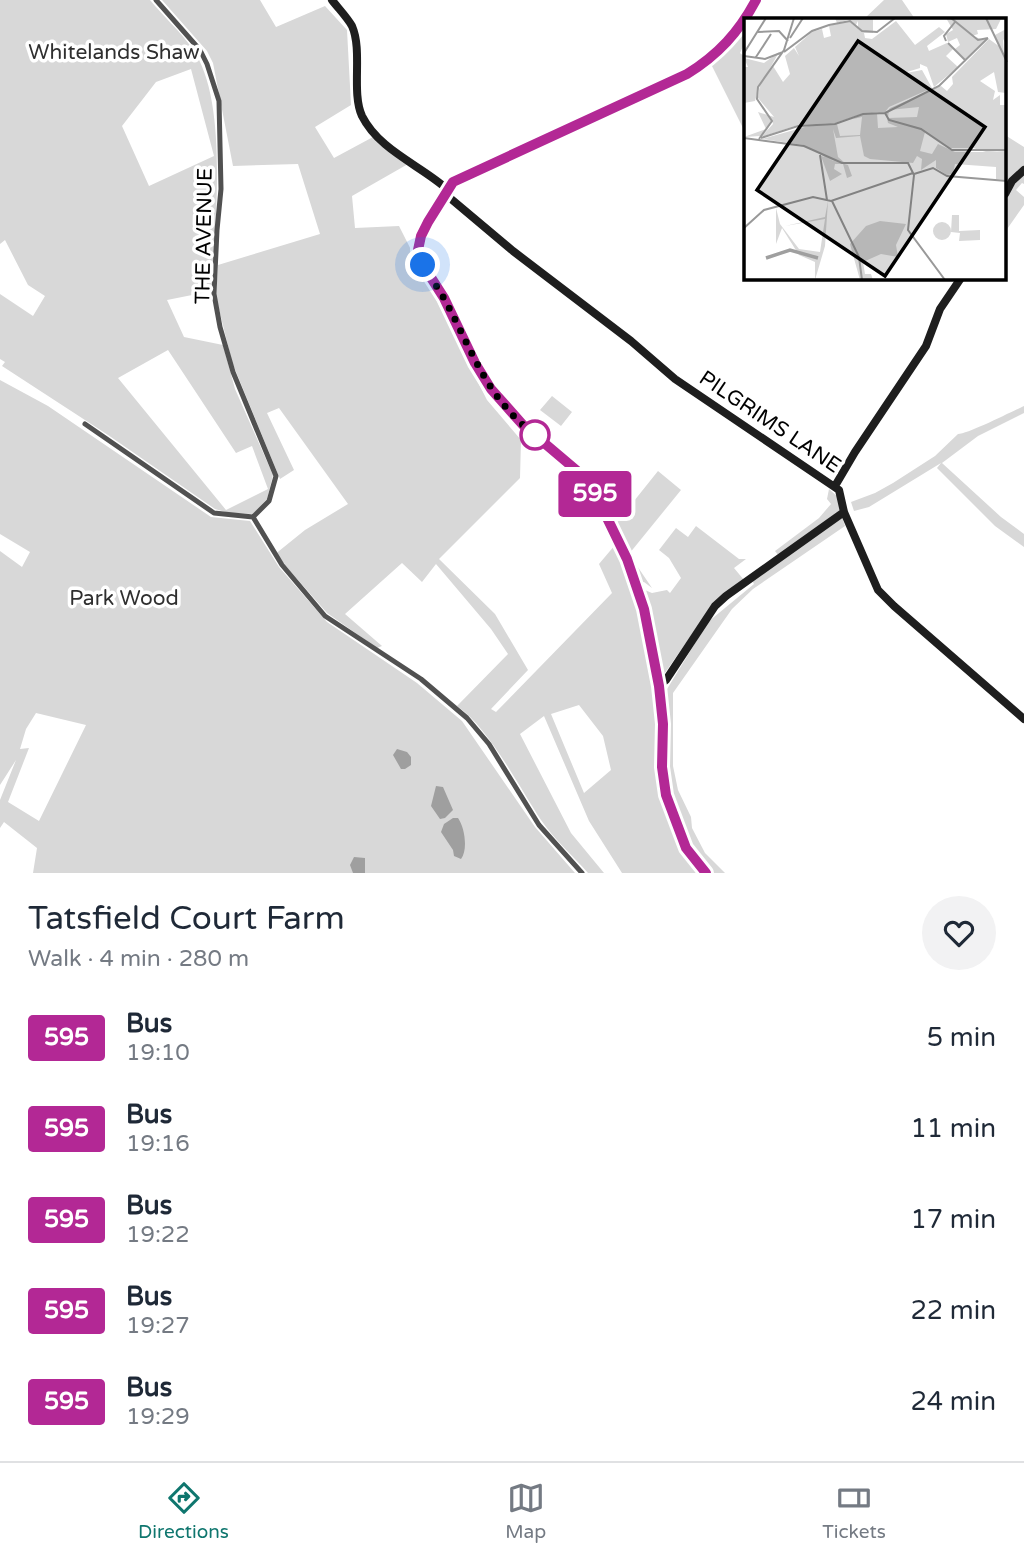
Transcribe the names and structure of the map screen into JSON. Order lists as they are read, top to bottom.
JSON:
{
  "streets": {
    "street": ["THE AVENUE", "PILGRIMS LANE"]
  },
  "parks": ["Whitelands Shaw", "Park Wood"],
  "lines": ["bus line 595"],
  "page": {
    "on_map": "595",
    "heading": ["Tatsfield Court Farm", "Walk · 4 min · 280 m"],
    "list": [
      {
        "mark": "595",
        "name": "Bus",
        "note": "19:10",
        "value": "5 min"
      },
      {
        "mark": "595",
        "name": "Bus",
        "note": "19:16",
        "value": "11 min"
      },
      {
        "mark": "595",
        "name": "Bus",
        "note": "19:22",
        "value": "17 min"
      },
      {
        "mark": "595",
        "name": "Bus",
        "note": "19:27",
        "value": "22 min"
      },
      {
        "mark": "595",
        "name": "Bus",
        "note": "19:29",
        "value": "24 min"
      }
    ],
    "tabs": ["Directions", "Map", "Tickets"]
  }
}
